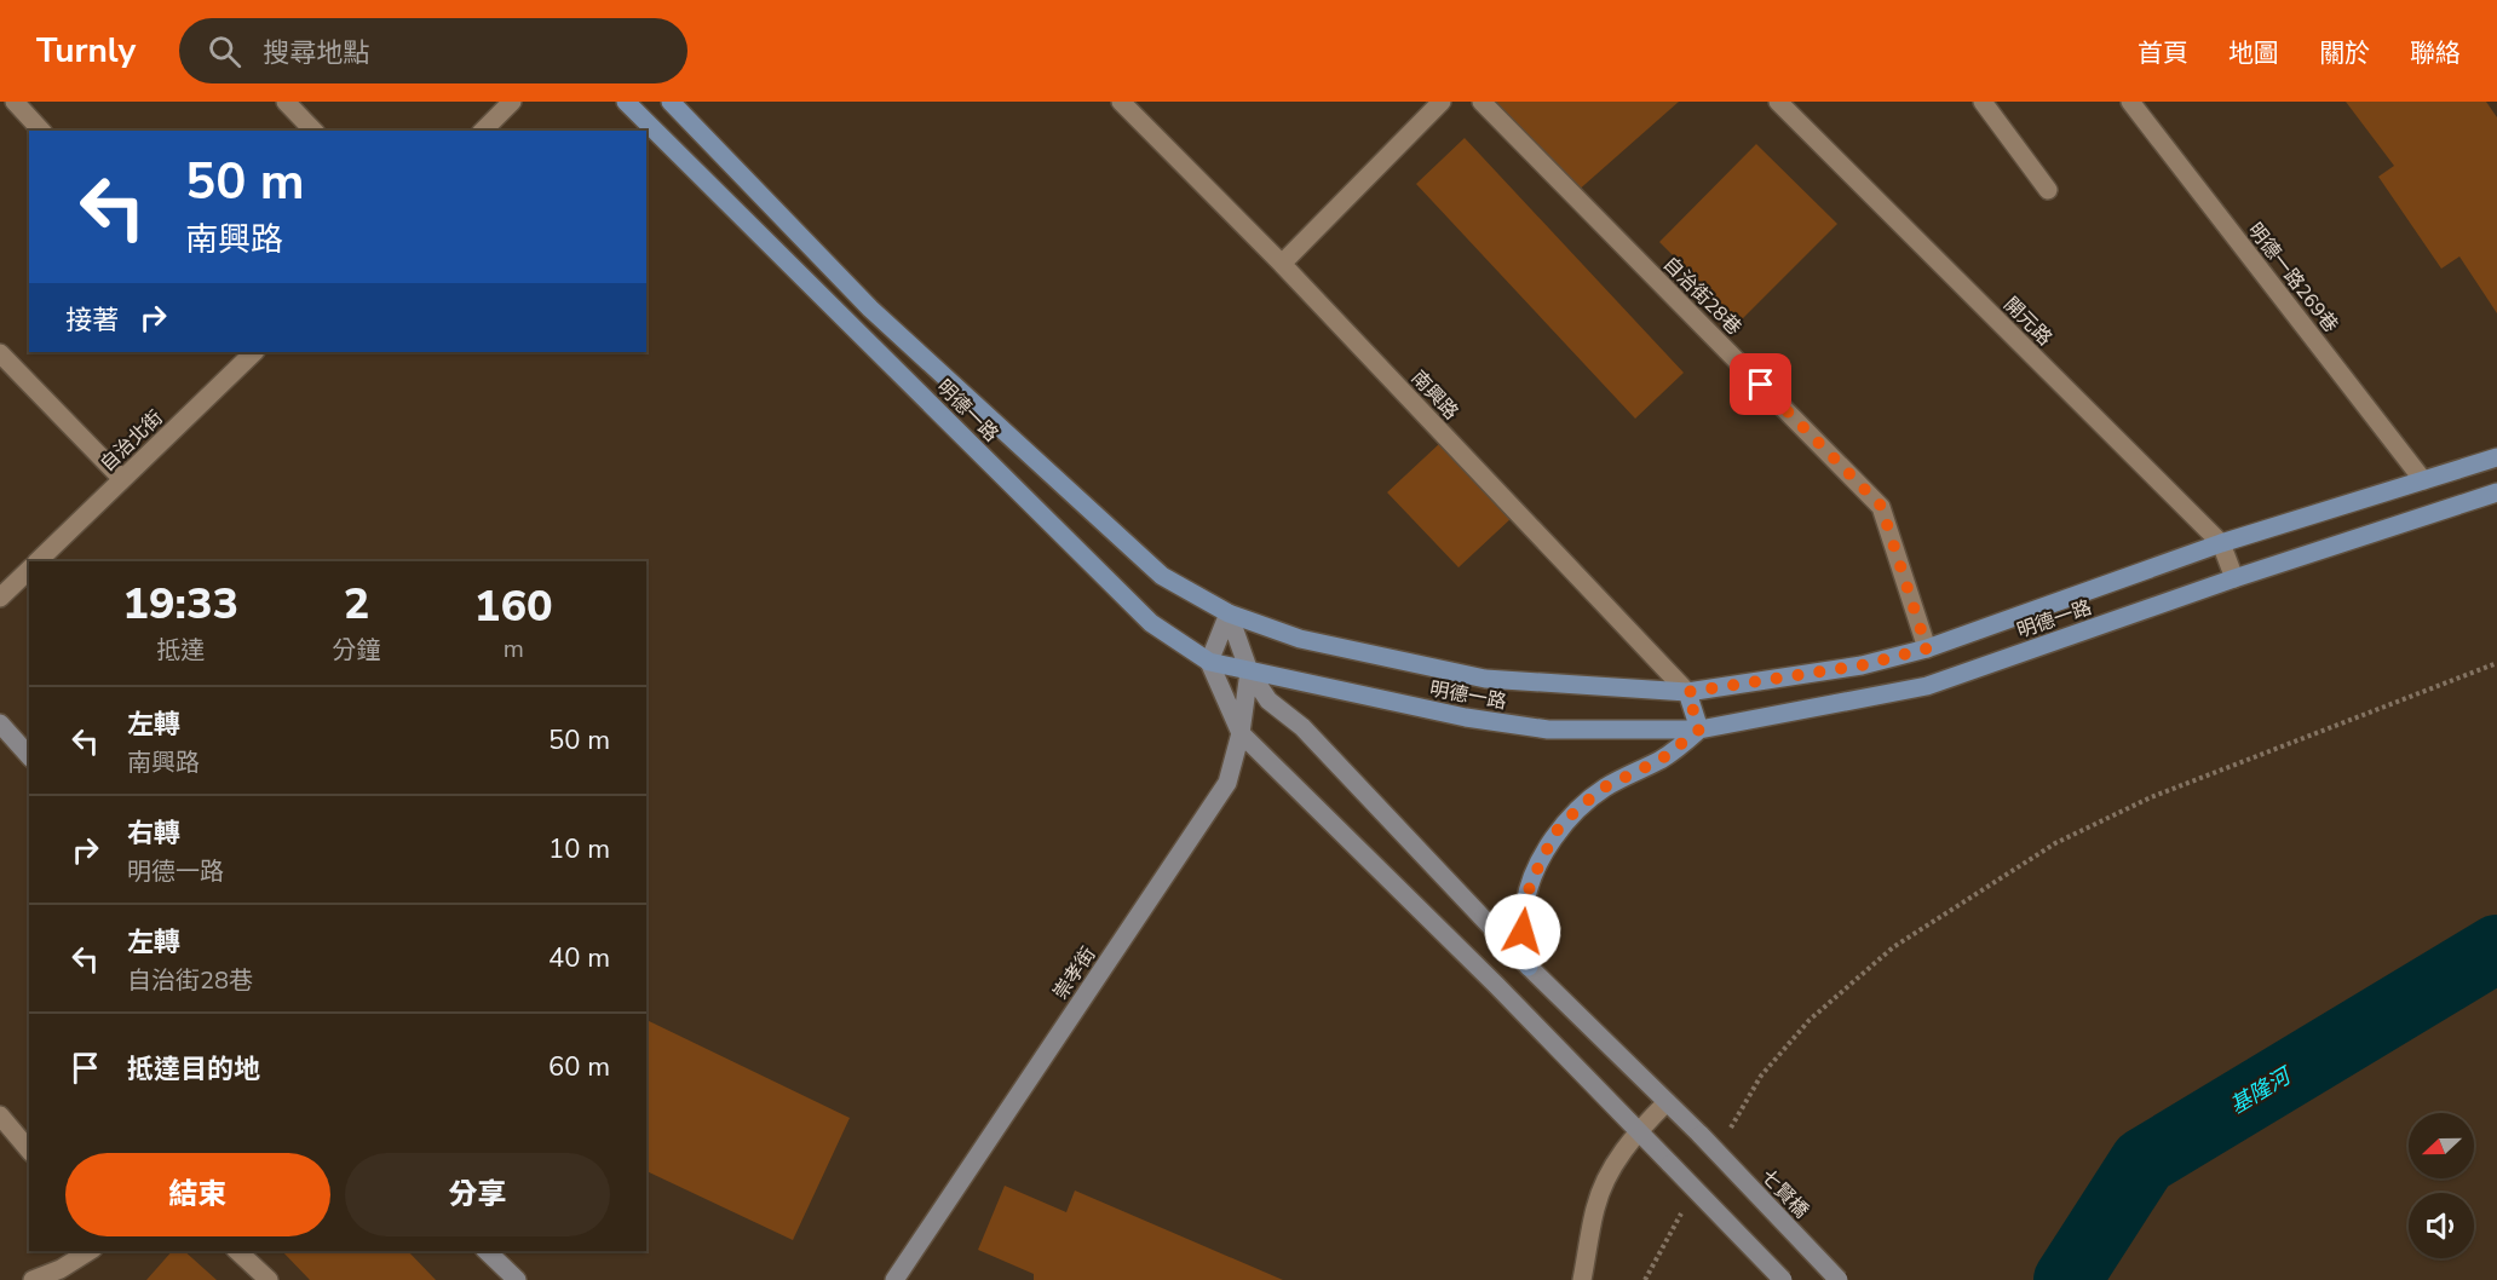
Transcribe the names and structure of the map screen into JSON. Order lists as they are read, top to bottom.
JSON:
{
  "streets": {
    "main road": ["南興路", "明德一路"],
    "street": [
      "明德一路269巷",
      "自治街28巷",
      "開元路",
      "自治北街",
      "崇孝街",
      "七賢橋"
    ]
  },
  "crossings": [
    ["明德一路269巷", "明德一路"],
    ["自治街28巷", "明德一路"],
    ["開元路", "明德一路"],
    ["南興路", "明德一路"],
    ["明德一路", "崇孝街"],
    ["明德一路", "七賢橋"],
    ["崇孝街", "七賢橋"]
  ],
  "water": ["基隆河"],
  "north": "left",
  "page": {
    "header": "Turnly",
    "search": "搜尋地點",
    "nav": [
      "首頁",
      "地圖",
      "關於",
      "聯絡"
    ],
    "turn": ["50 m", "南興路"],
    "then": "接著",
    "eta": [
      "19:33",
      "抵達",
      "2",
      "分鐘",
      "160",
      "m"
    ],
    "list": [
      {
        "name": "左轉",
        "note": "南興路",
        "value": "50 m"
      },
      {
        "name": "右轉",
        "note": "明德一路",
        "value": "10 m"
      },
      {
        "name": "左轉",
        "note": "自治街28巷",
        "value": "40 m"
      },
      {
        "name": "抵達目的地",
        "value": "60 m"
      }
    ],
    "buttons": ["結束", "分享"]
  }
}
